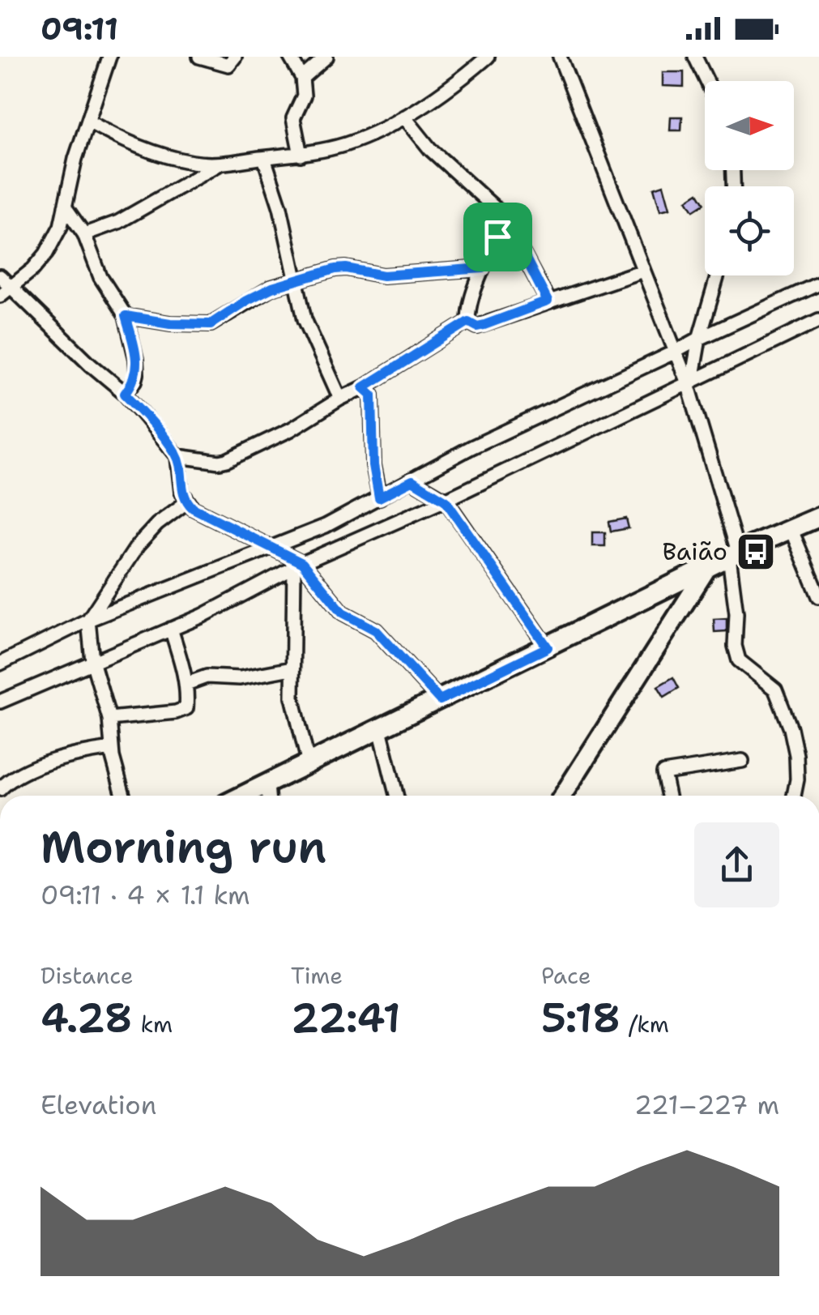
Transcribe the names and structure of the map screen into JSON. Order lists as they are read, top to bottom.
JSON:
{
  "places": {
    "bus stop": ["Baião"]
  },
  "north": "right",
  "page": {
    "status": "09:11",
    "heading": ["Morning run", "09:11 · 4 × 1.1 km"],
    "stats": [
      ["Distance", "4.28 km"],
      ["Time", "22:41"],
      ["Pace", "5:18 /km"]
    ],
    "chart": ["Elevation", "221–227 m"]
  }
}
